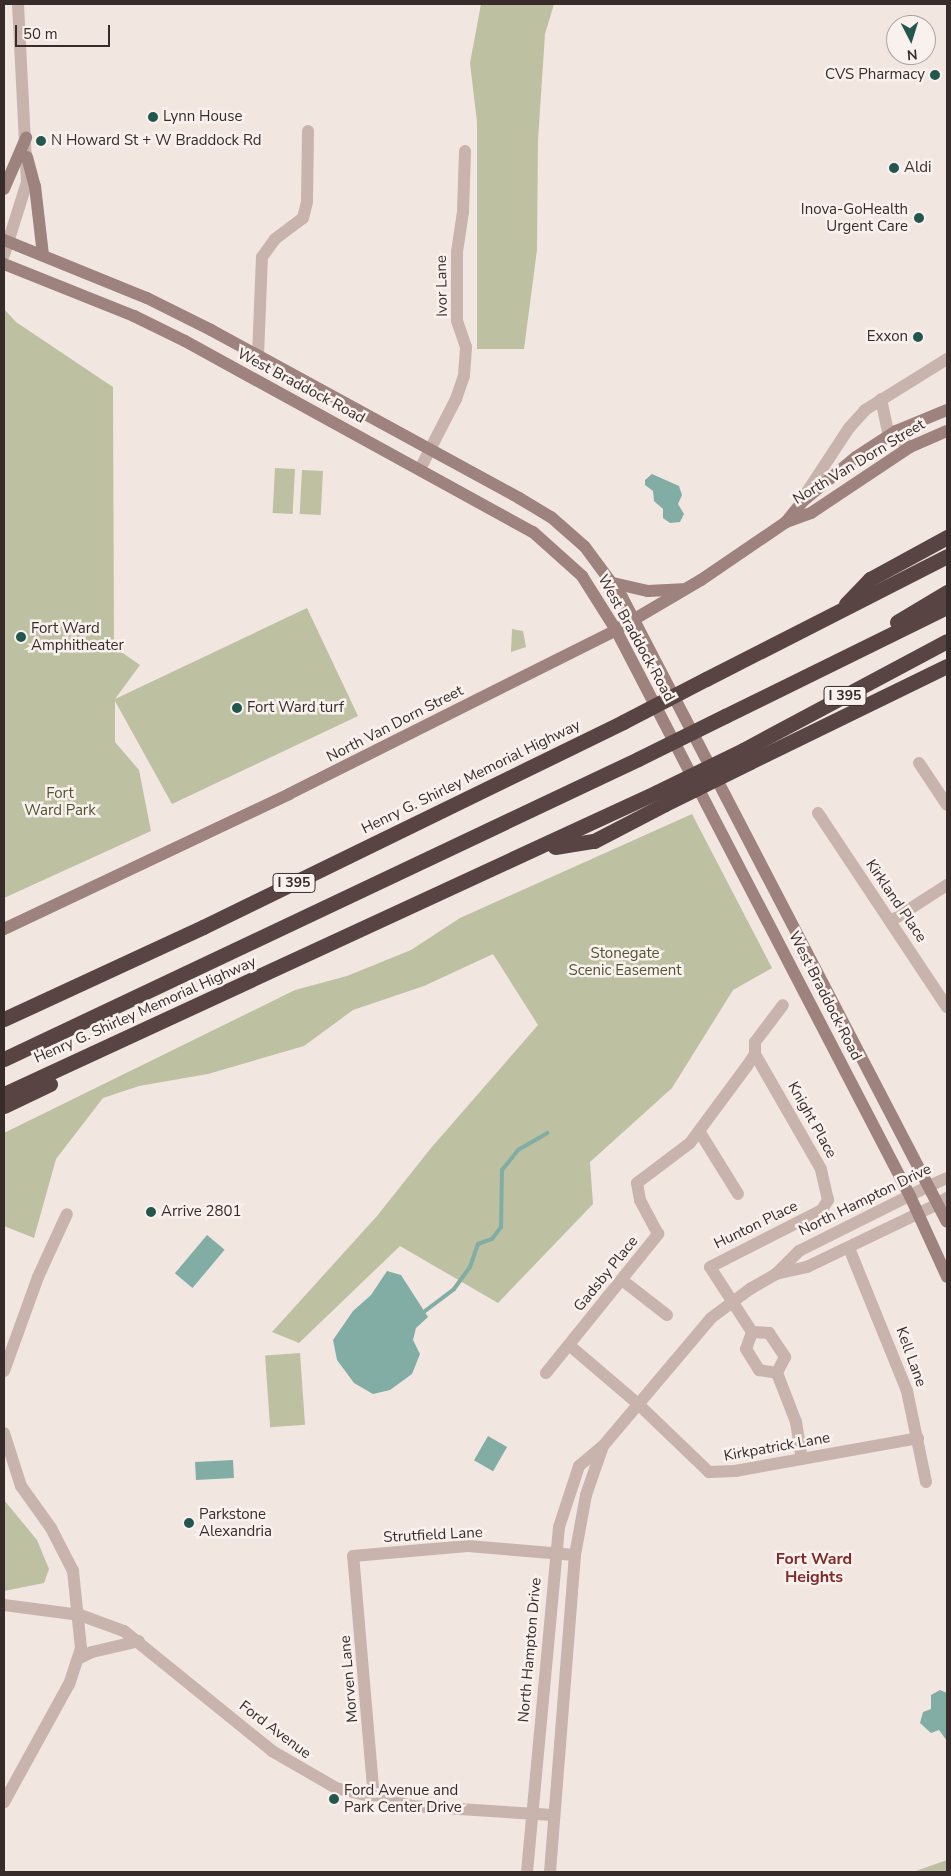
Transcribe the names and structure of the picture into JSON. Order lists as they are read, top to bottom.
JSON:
{
  "streets": {
    "highway": ["I 395", "Henry G. Shirley Memorial Highway"],
    "main road": ["West Braddock Road", "North Van Dorn Street"],
    "street": [
      "Ivor Lane",
      "Kirkland Place",
      "Knight Place",
      "North Hampton Drive",
      "Hunton Place",
      "Gadsby Place",
      "Kell Lane",
      "Kirkpatrick Lane",
      "Strutfield Lane",
      "Morven Lane",
      "Ford Avenue"
    ]
  },
  "crossings": [
    ["Ivor Lane", "West Braddock Road"],
    ["West Braddock Road", "North Van Dorn Street"],
    ["West Braddock Road", "North Hampton Drive"],
    ["I 395", "Henry G. Shirley Memorial Highway"],
    ["Knight Place", "Hunton Place"],
    ["Knight Place", "Gadsby Place"],
    ["North Hampton Drive", "Hunton Place"],
    ["North Hampton Drive", "Kell Lane"],
    ["North Hampton Drive", "Kirkpatrick Lane"],
    ["North Hampton Drive", "Strutfield Lane"],
    ["North Hampton Drive", "Ford Avenue"],
    ["Gadsby Place", "Kirkpatrick Lane"],
    ["Kell Lane", "Kirkpatrick Lane"],
    ["Strutfield Lane", "Morven Lane"],
    ["Morven Lane", "Ford Avenue"]
  ],
  "districts": ["Fort Ward Heights"],
  "parks": ["Fort Ward Park", "Stonegate Scenic Easement"],
  "places": [
    "CVS Pharmacy",
    "Lynn House",
    "N Howard St + W Braddock Rd",
    "Aldi",
    "Inova-GoHealth Urgent Care",
    "Exxon",
    "Fort Ward Amphitheater",
    "Fort Ward turf",
    "Arrive 2801",
    "Parkstone Alexandria",
    "Ford Avenue and Park Center Drive"
  ],
  "scale_bar": "50 m",
  "north": "bottom"
}
